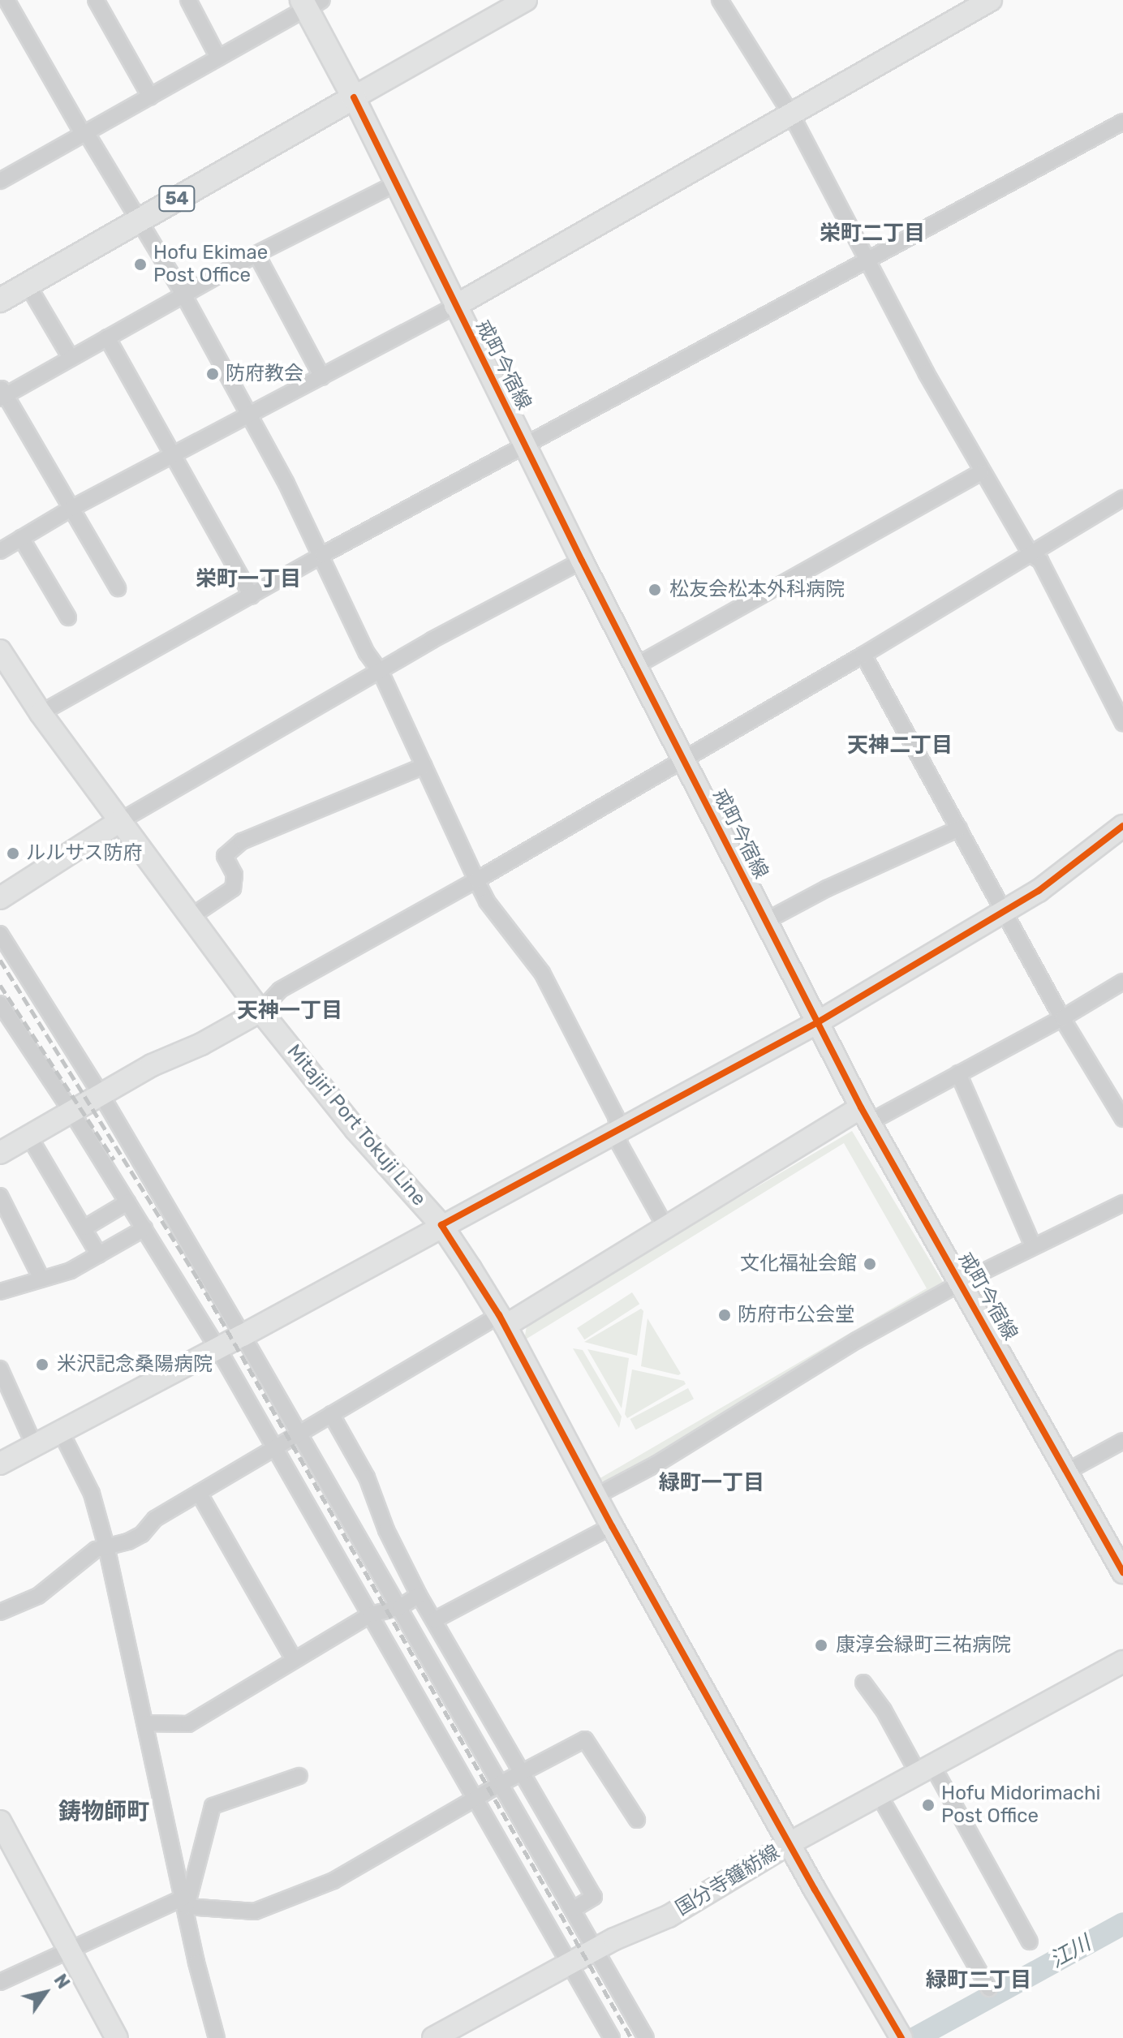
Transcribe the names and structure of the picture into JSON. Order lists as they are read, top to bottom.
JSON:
{
  "streets": {
    "main road": ["54"],
    "street": ["戒町今宿線", "Mitajiri Port Tokuji Line", "国分寺鐘紡線"]
  },
  "crossings": [
    ["54", "戒町今宿線"]
  ],
  "districts": [
    "栄町二丁目",
    "栄町一丁目",
    "天神二丁目",
    "天神一丁目",
    "緑町一丁目",
    "鋳物師町",
    "緑町二丁目"
  ],
  "water": ["江川"],
  "places": [
    "Hofu Ekimae Post Office",
    "防府教会",
    "松友会松本外科病院",
    "ルルサス防府",
    "文化福祉会館",
    "防府市公会堂",
    "米沢記念桑陽病院",
    "康淳会緑町三祐病院",
    "Hofu Midorimachi Post Office"
  ],
  "north": "top right"
}
